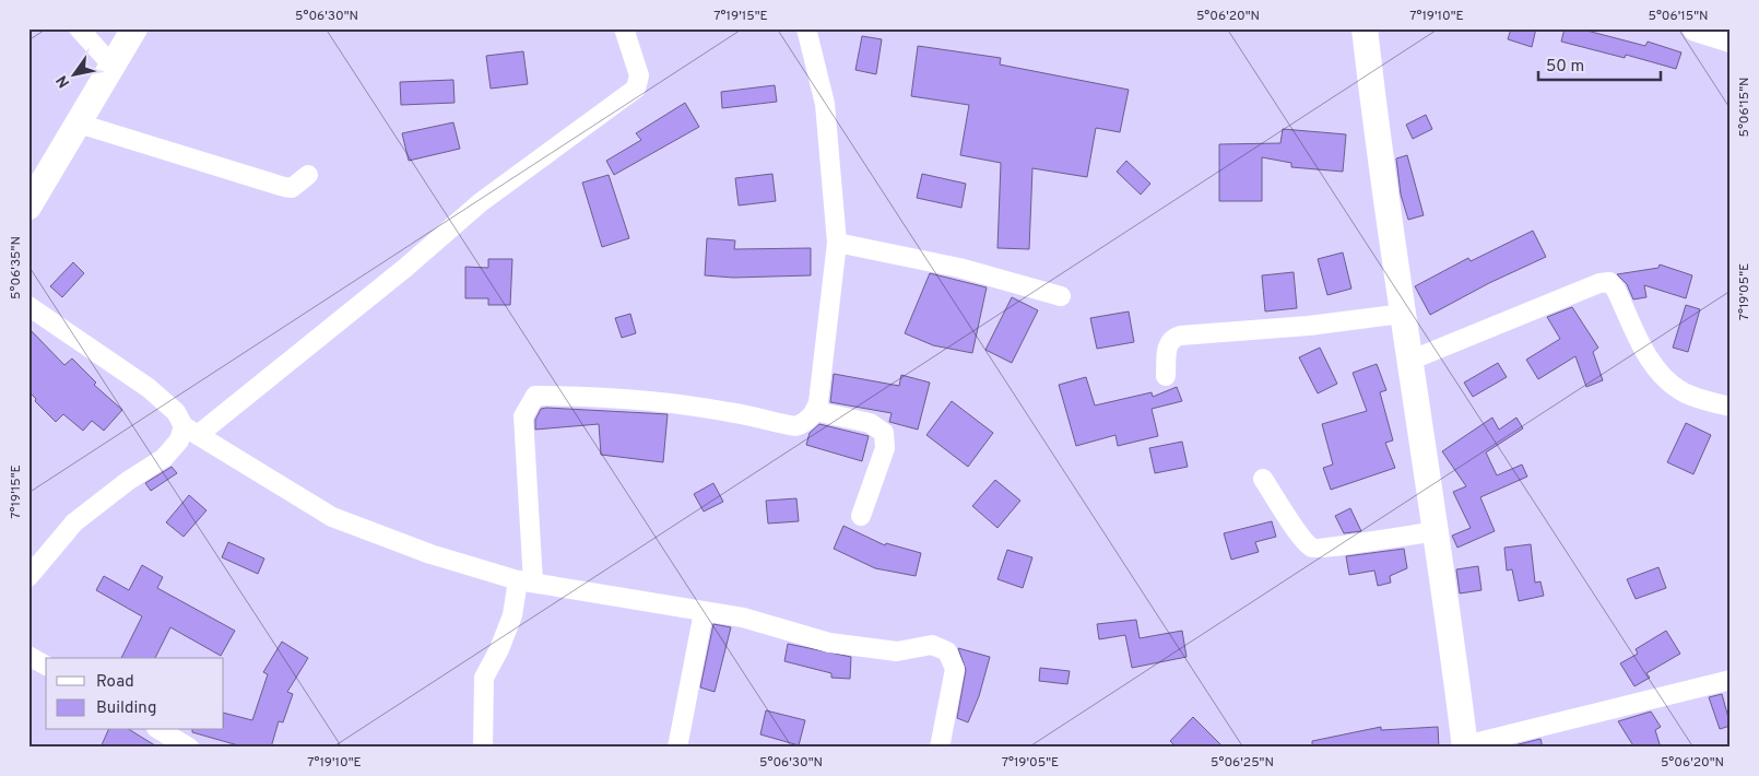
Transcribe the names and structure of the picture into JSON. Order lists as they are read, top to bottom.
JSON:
{
  "legend": ["Road", "Building"],
  "scale_bar": "50 m",
  "north": "bottom left",
  "coordinates": [
    "5°06'30\"N",
    "7°19'15\"E",
    "5°06'20\"N",
    "7°19'10\"E",
    "5°06'15\"N",
    "5°06'35\"N",
    "7°19'05\"E",
    "5°06'25\"N"
  ]
}
